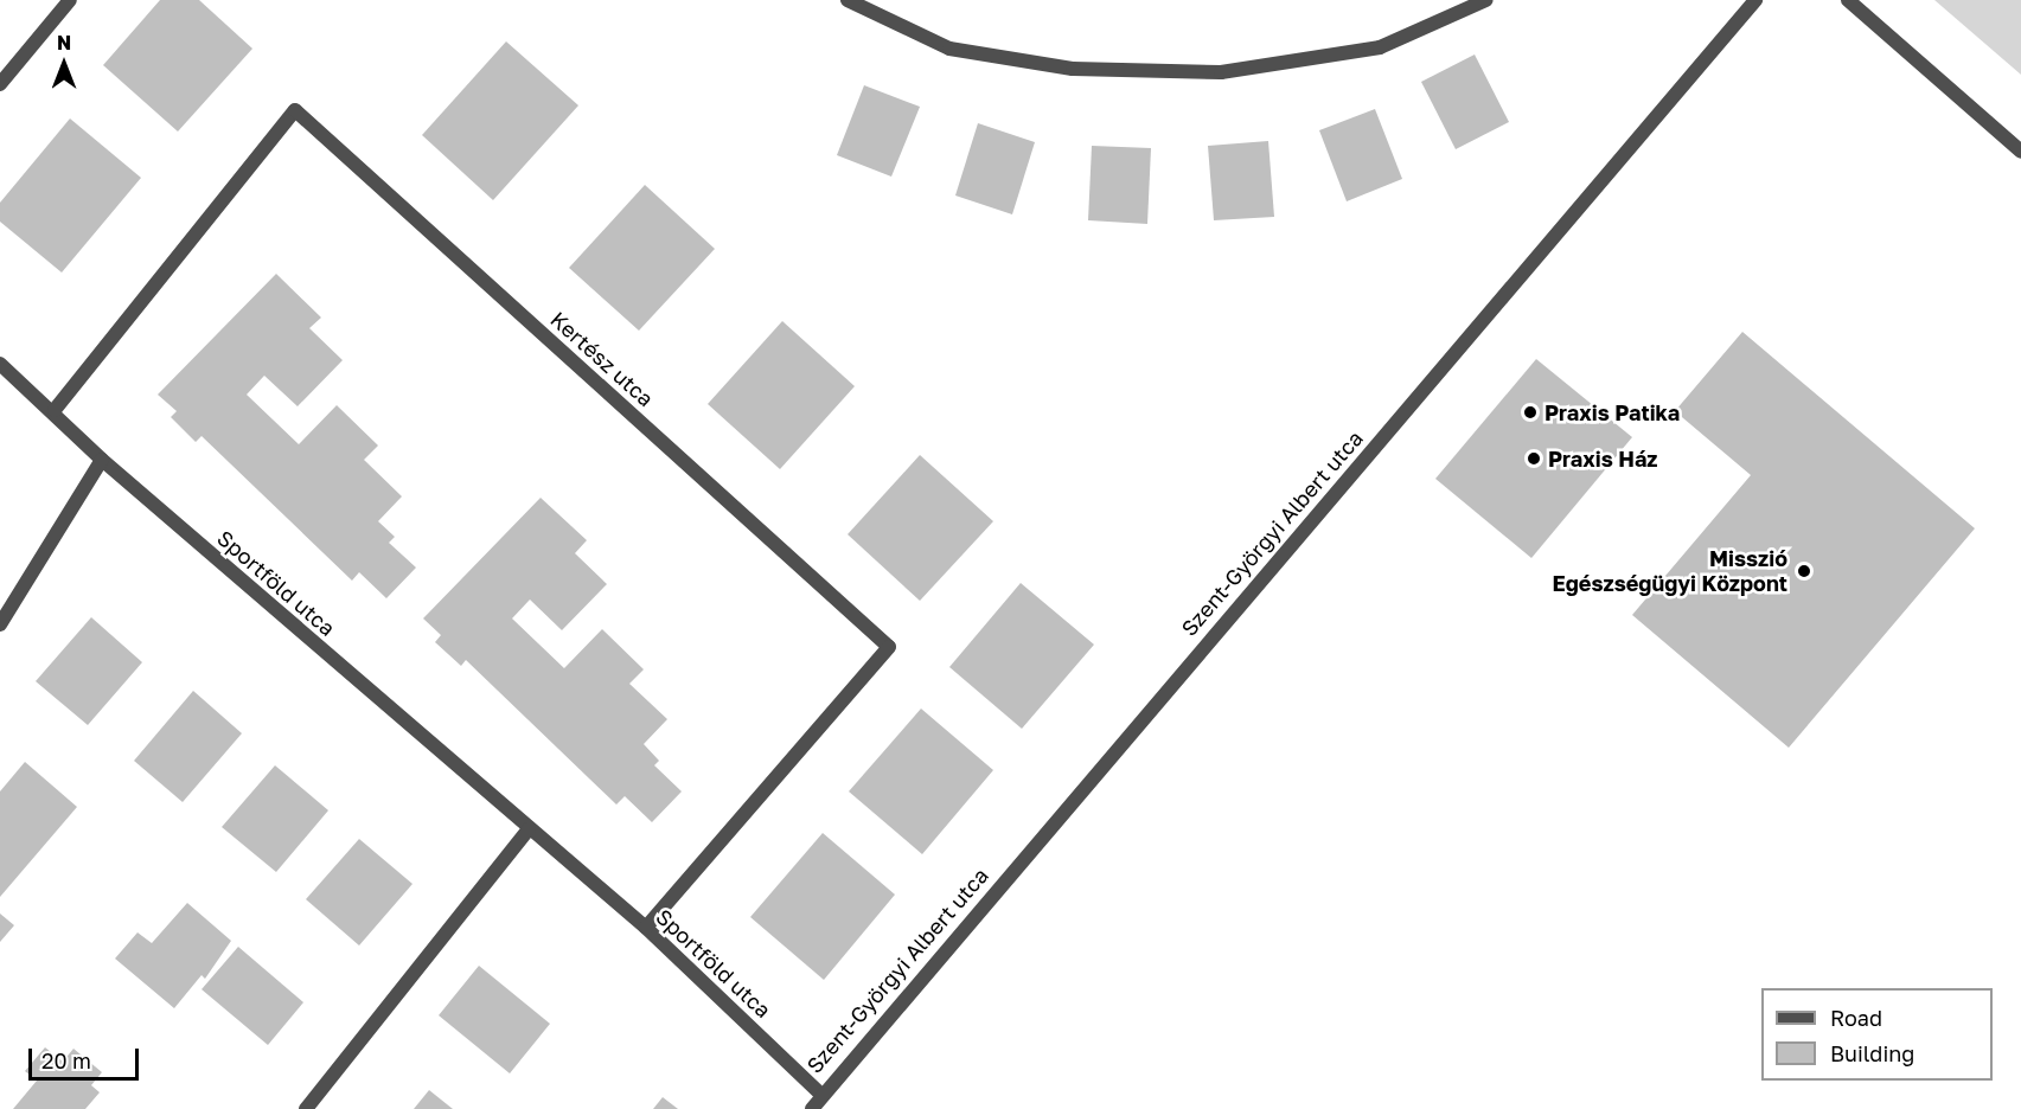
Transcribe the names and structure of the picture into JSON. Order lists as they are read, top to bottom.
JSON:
{
  "streets": {
    "street": ["Kertész utca", "Szent-Györgyi Albert utca", "Sportföld utca"]
  },
  "crossings": [
    ["Kertész utca", "Sportföld utca"],
    ["Szent-Györgyi Albert utca", "Sportföld utca"]
  ],
  "places": ["Praxis Patika", "Praxis Ház", "Misszió Egészségügyi Központ"],
  "legend": ["Road", "Building"],
  "scale_bar": "20 m",
  "north": "top"
}
